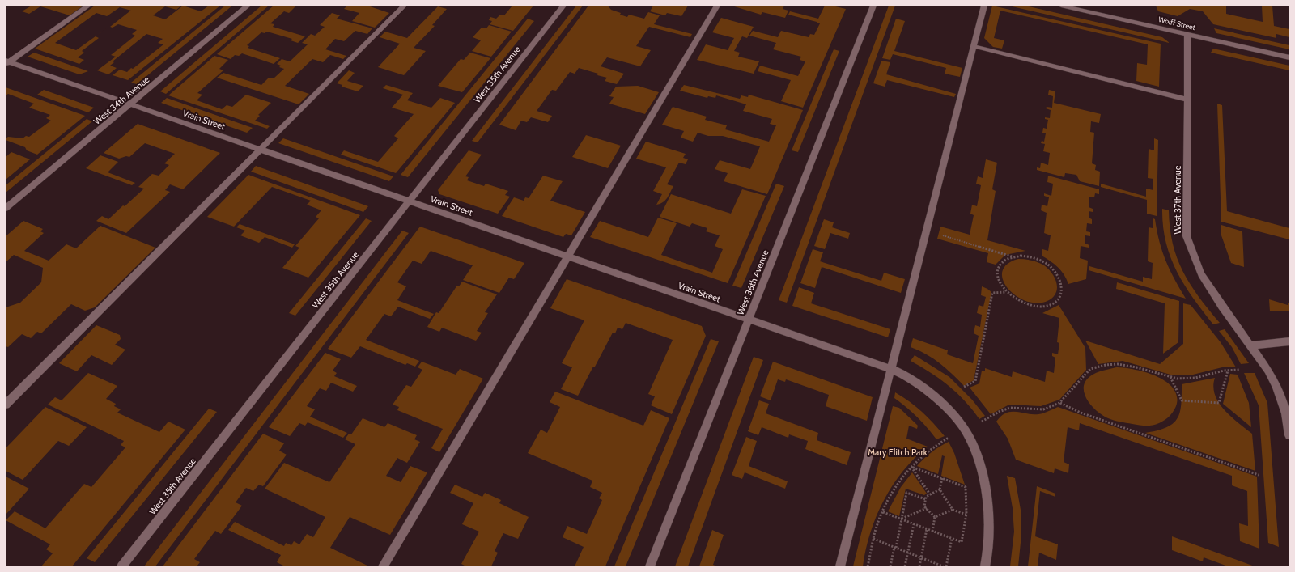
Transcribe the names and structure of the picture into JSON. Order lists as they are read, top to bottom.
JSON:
{
  "streets": {
    "street": [
      "Wolff Street",
      "West 35th Avenue",
      "West 34th Avenue",
      "Vrain Street",
      "West 37th Avenue",
      "West 36th Avenue"
    ]
  },
  "crossings": [
    ["Wolff Street", "West 37th Avenue"],
    ["West 35th Avenue", "Vrain Street"],
    ["West 34th Avenue", "Vrain Street"],
    ["Vrain Street", "West 36th Avenue"]
  ],
  "parks": ["Mary Elitch Park"]
}
